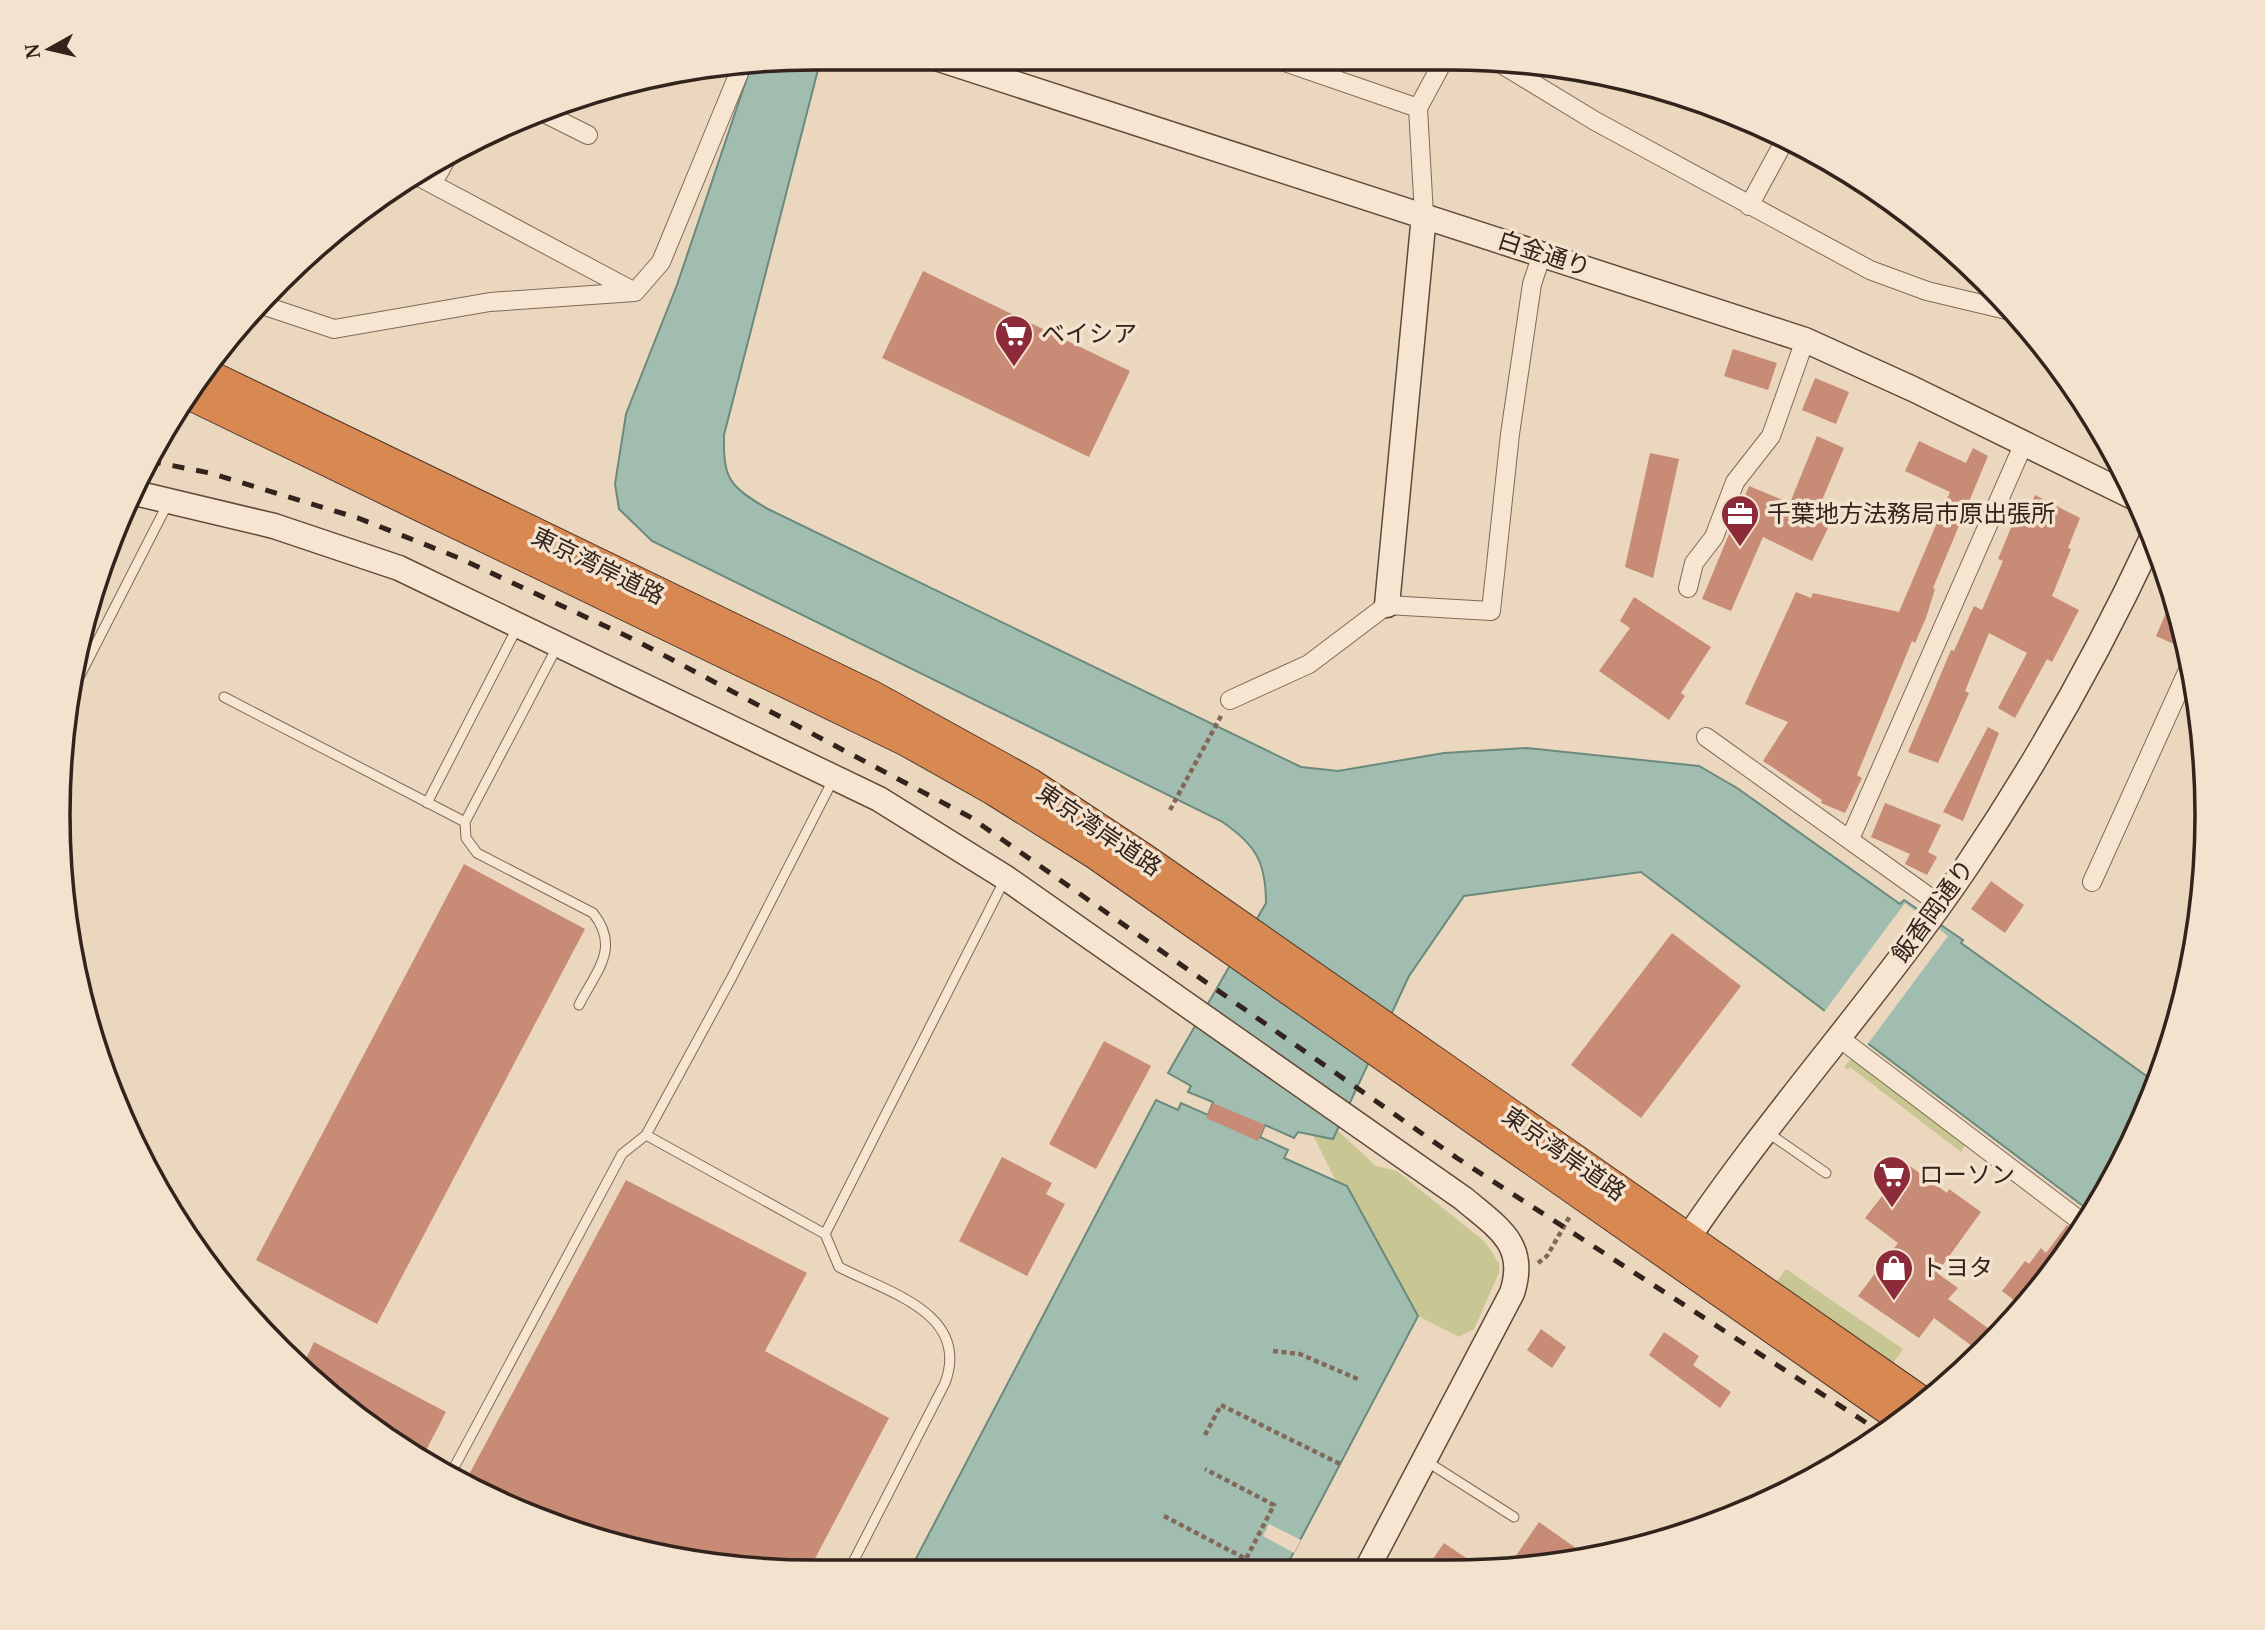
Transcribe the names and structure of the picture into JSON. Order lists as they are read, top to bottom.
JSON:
{
  "streets": {
    "highway": ["東京湾岸道路"],
    "street": ["白金通り", "飯香岡通り"]
  },
  "crossings": [
    ["東京湾岸道路", "飯香岡通り"]
  ],
  "places": {
    "supermarket": ["ベイシア", "ローソン"],
    "office": ["千葉地方法務局市原出張所"],
    "shop": ["トヨタ"]
  },
  "north": "left"
}
